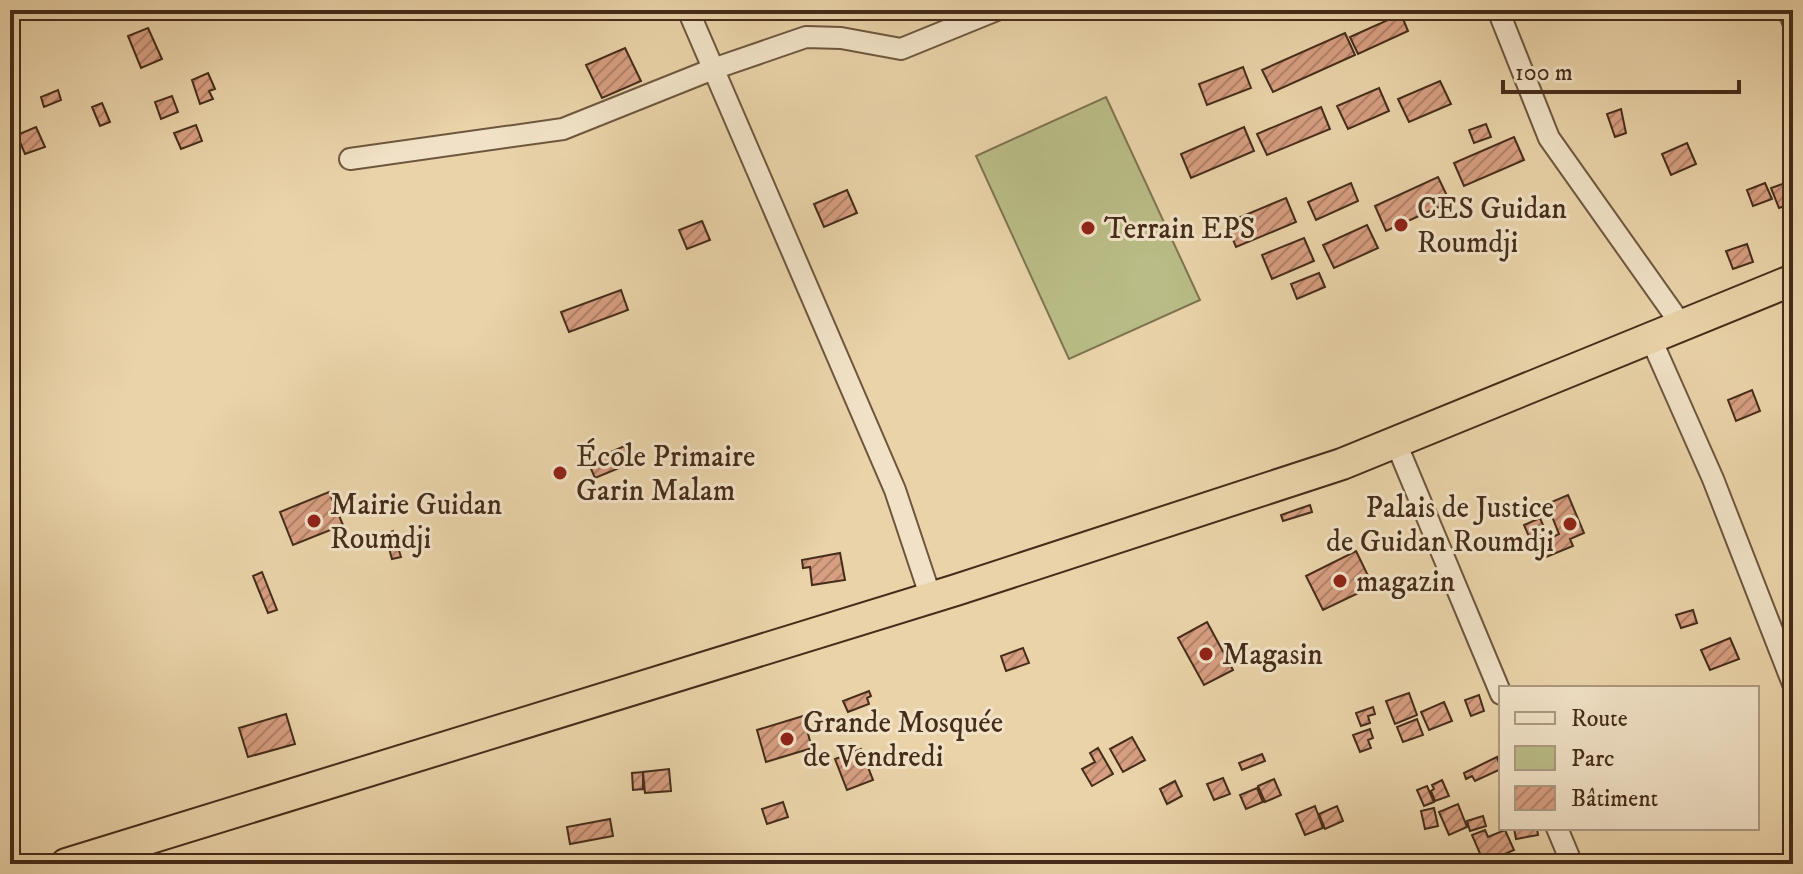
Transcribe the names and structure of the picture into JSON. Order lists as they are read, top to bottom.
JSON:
{
  "places": [
    "CES Guidan Roumdji",
    "Terrain EPS",
    "École Primaire Garin Malam",
    "Mairie Guidan Roumdji",
    "Palais de Justice de Guidan Roumdji",
    "magazin",
    "Magasin",
    "Grande Mosquée de Vendredi"
  ],
  "legend": ["Route", "Parc", "Bâtiment"],
  "scale_bar": "100 m"
}
